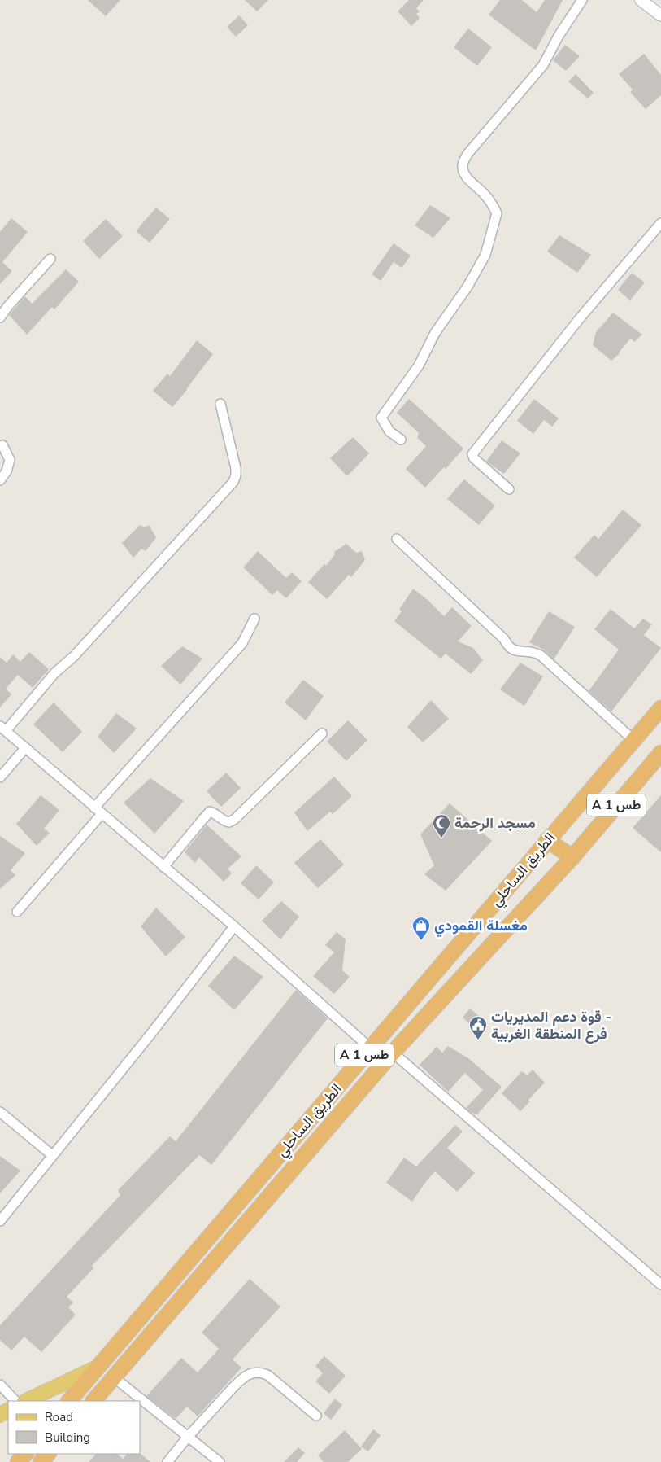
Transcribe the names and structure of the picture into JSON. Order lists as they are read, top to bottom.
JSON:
{
  "streets": {
    "highway": ["A 1 طس", "الطريق الساحلي"]
  },
  "places": {
    "mosque": ["مسجد الرحمة"],
    "shop": ["مغسلة القمودي"],
    "public building": ["قوة دعم المديريات - فرع المنطقة الغربية"]
  },
  "legend": ["Road", "Building"]
}
